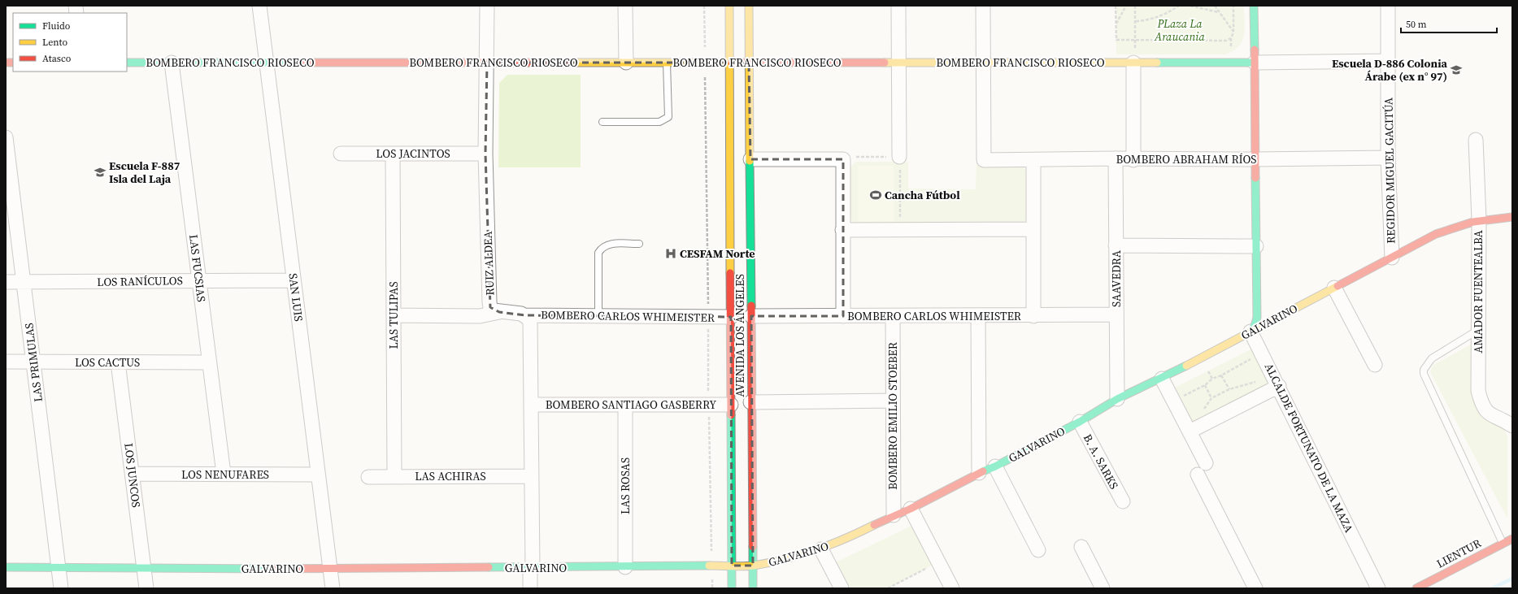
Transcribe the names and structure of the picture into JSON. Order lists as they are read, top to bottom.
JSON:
{
  "streets": {
    "main road": [
      "BOMBERO FRANCISCO RIOSECO",
      "GALVARINO",
      "AVENIDA LOS ÁNGELES",
      "LIENTUR"
    ],
    "street": [
      "LOS JACINTOS",
      "BOMBERO ABRAHAM RÍOS",
      "REGIDOR MIGUEL GACITÚA",
      "RUIZ ALDEA",
      "LAS FUCSIAS",
      "SAAVEDRA",
      "LOS RANÍCULOS",
      "AMADOR FUENTEALBA",
      "SAN LUIS",
      "LAS TULIPAS",
      "BOMBERO CARLOS WHIMEISTER",
      "LAS PRIMULAS",
      "LOS CACTUS",
      "BOMBERO SANTIAGO GASBERRY",
      "BOMBERO EMILIO STOEBER",
      "ALCALDE FORTUNATO DE LA MAZA",
      "B. A. SARKS",
      "LOS NENUFARES",
      "LOS JUNCOS",
      "LAS ACHIRAS",
      "LAS ROSAS"
    ]
  },
  "crossings": [
    ["BOMBERO FRANCISCO RIOSECO", "BOMBERO ABRAHAM RÍOS"],
    ["BOMBERO FRANCISCO RIOSECO", "REGIDOR MIGUEL GACITÚA"],
    ["BOMBERO FRANCISCO RIOSECO", "RUIZ ALDEA"],
    ["BOMBERO FRANCISCO RIOSECO", "LAS FUCSIAS"],
    ["BOMBERO FRANCISCO RIOSECO", "SAN LUIS"],
    ["BOMBERO FRANCISCO RIOSECO", "AVENIDA LOS ÁNGELES"],
    ["LOS JACINTOS", "RUIZ ALDEA"],
    ["LOS JACINTOS", "LAS TULIPAS"],
    ["BOMBERO ABRAHAM RÍOS", "REGIDOR MIGUEL GACITÚA"],
    ["BOMBERO ABRAHAM RÍOS", "SAAVEDRA"],
    ["REGIDOR MIGUEL GACITÚA", "GALVARINO"],
    ["LAS FUCSIAS", "LOS RANÍCULOS"],
    ["LAS FUCSIAS", "LOS CACTUS"],
    ["LAS FUCSIAS", "LOS NENUFARES"],
    ["SAAVEDRA", "BOMBERO CARLOS WHIMEISTER"],
    ["SAAVEDRA", "GALVARINO"],
    ["LOS RANÍCULOS", "SAN LUIS"],
    ["LOS RANÍCULOS", "LAS PRIMULAS"],
    ["AMADOR FUENTEALBA", "GALVARINO"],
    ["SAN LUIS", "GALVARINO"],
    ["SAN LUIS", "LOS NENUFARES"],
    ["LAS TULIPAS", "LAS ACHIRAS"],
    ["BOMBERO CARLOS WHIMEISTER", "AVENIDA LOS ÁNGELES"],
    ["BOMBERO CARLOS WHIMEISTER", "BOMBERO EMILIO STOEBER"],
    ["GALVARINO", "AVENIDA LOS ÁNGELES"],
    ["GALVARINO", "LAS PRIMULAS"],
    ["GALVARINO", "BOMBERO EMILIO STOEBER"],
    ["GALVARINO", "ALCALDE FORTUNATO DE LA MAZA"],
    ["GALVARINO", "B. A. SARKS"],
    ["GALVARINO", "LOS JUNCOS"],
    ["GALVARINO", "LAS ROSAS"],
    ["AVENIDA LOS ÁNGELES", "BOMBERO SANTIAGO GASBERRY"],
    ["LAS PRIMULAS", "LOS CACTUS"],
    ["LOS CACTUS", "LOS JUNCOS"],
    ["BOMBERO SANTIAGO GASBERRY", "LAS ROSAS"],
    ["LOS NENUFARES", "LOS JUNCOS"]
  ],
  "parks": ["PLaza La Araucania"],
  "places": {
    "school or university": ["Escuela D-886 Colonia Árabe (ex n° 97)", "Escuela F-887 Isla del Laja"],
    "sports": ["Cancha Fútbol"],
    "hospital": ["CESFAM Norte"]
  },
  "legend": ["Fluido", "Lento", "Atasco"],
  "scale_bar": "50 m"
}
